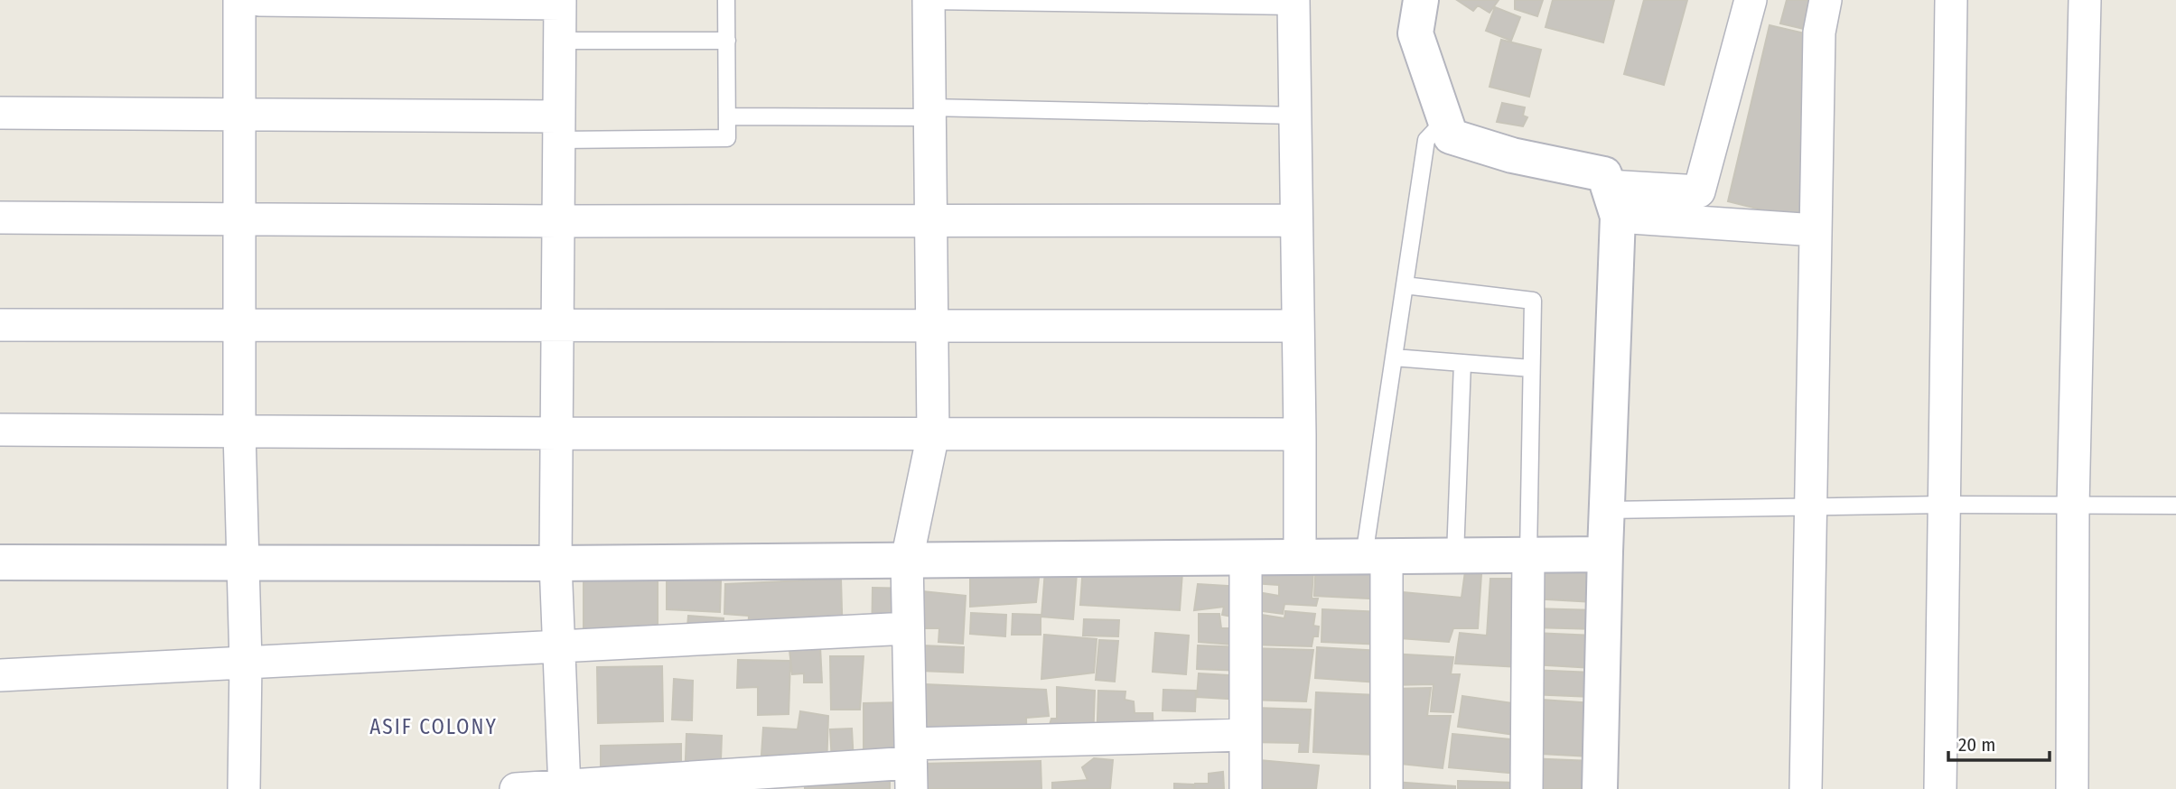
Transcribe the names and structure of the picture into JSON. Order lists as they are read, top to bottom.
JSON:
{
  "districts": ["ASIF COLONY"],
  "scale_bar": "20 m"
}
